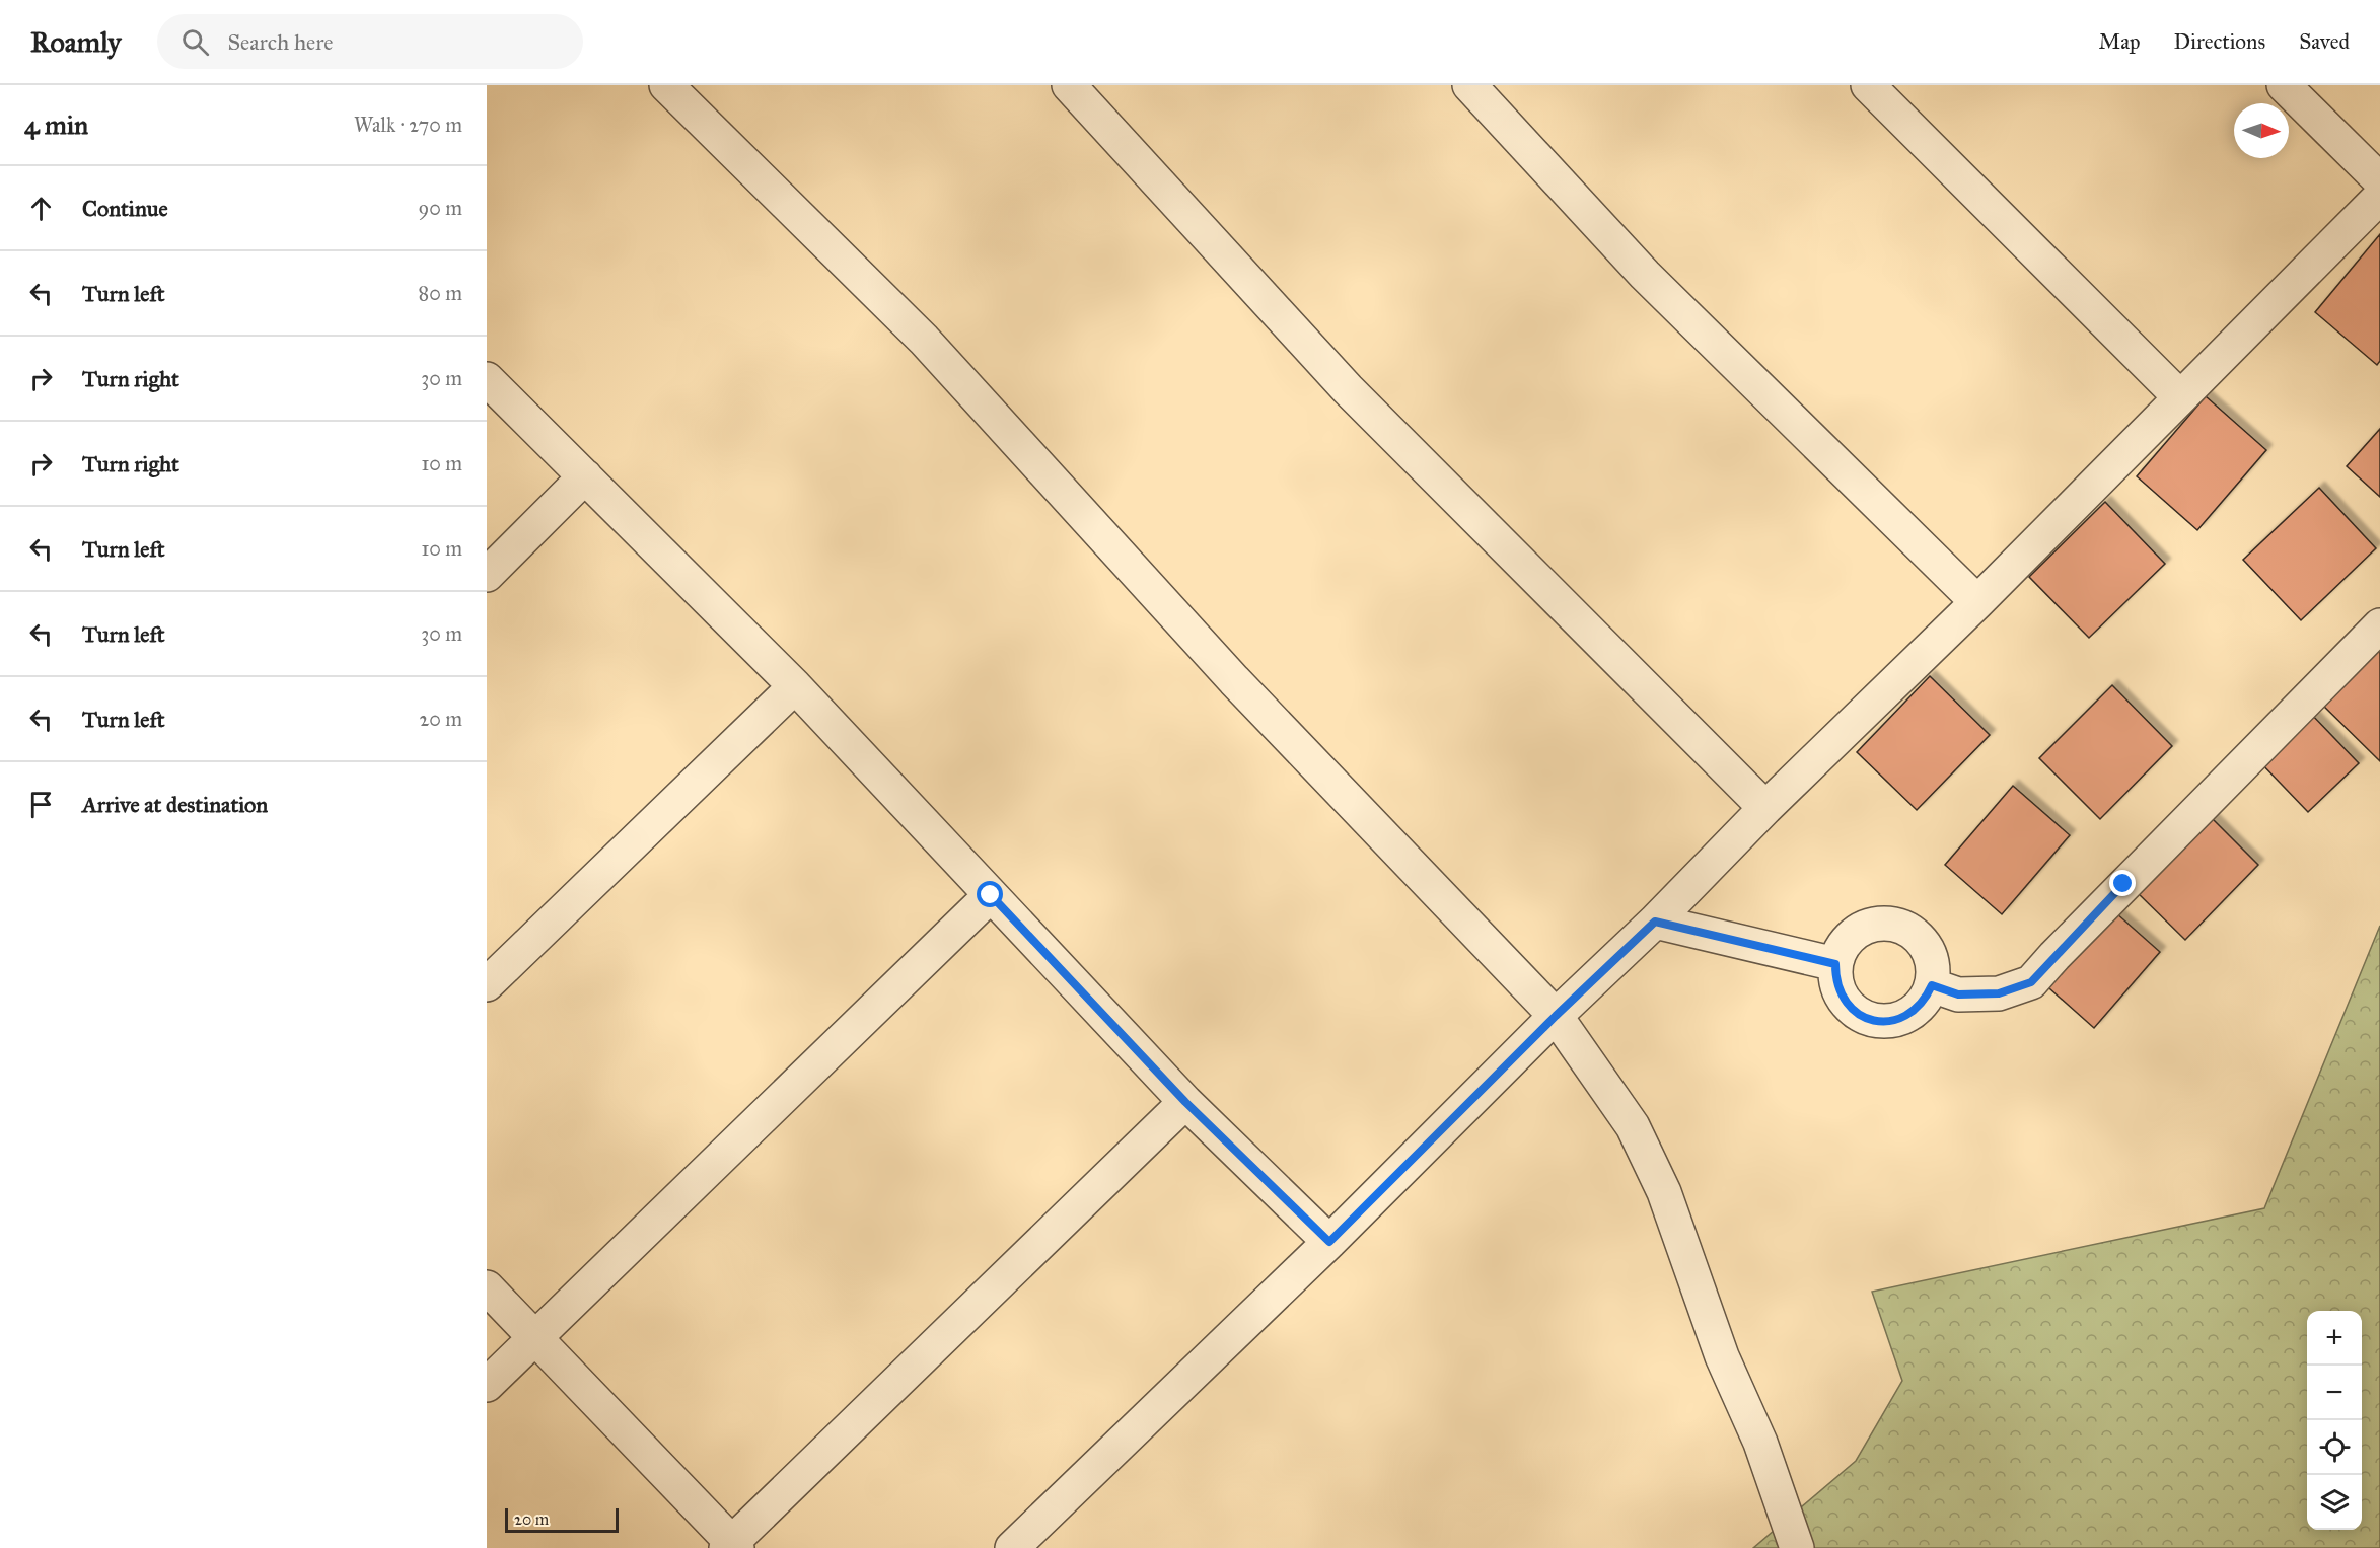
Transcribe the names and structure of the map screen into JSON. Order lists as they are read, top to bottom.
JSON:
{
  "scale_bar": "20 m",
  "north": "right",
  "page": {
    "header": "Roamly",
    "search": "Search here",
    "nav": ["Map", "Directions", "Saved"],
    "heading": ["4 min", "Walk · 270 m"],
    "list": [
      ["Continue", "90 m"],
      ["Turn left", "80 m"],
      ["Turn right", "30 m"],
      ["Turn right", "10 m"],
      ["Turn left", "10 m"],
      ["Turn left", "30 m"],
      ["Turn left", "20 m"],
      "Arrive at destination"
    ],
    "map_buttons": ["+", "−"],
    "scale": "20 m"
  }
}
